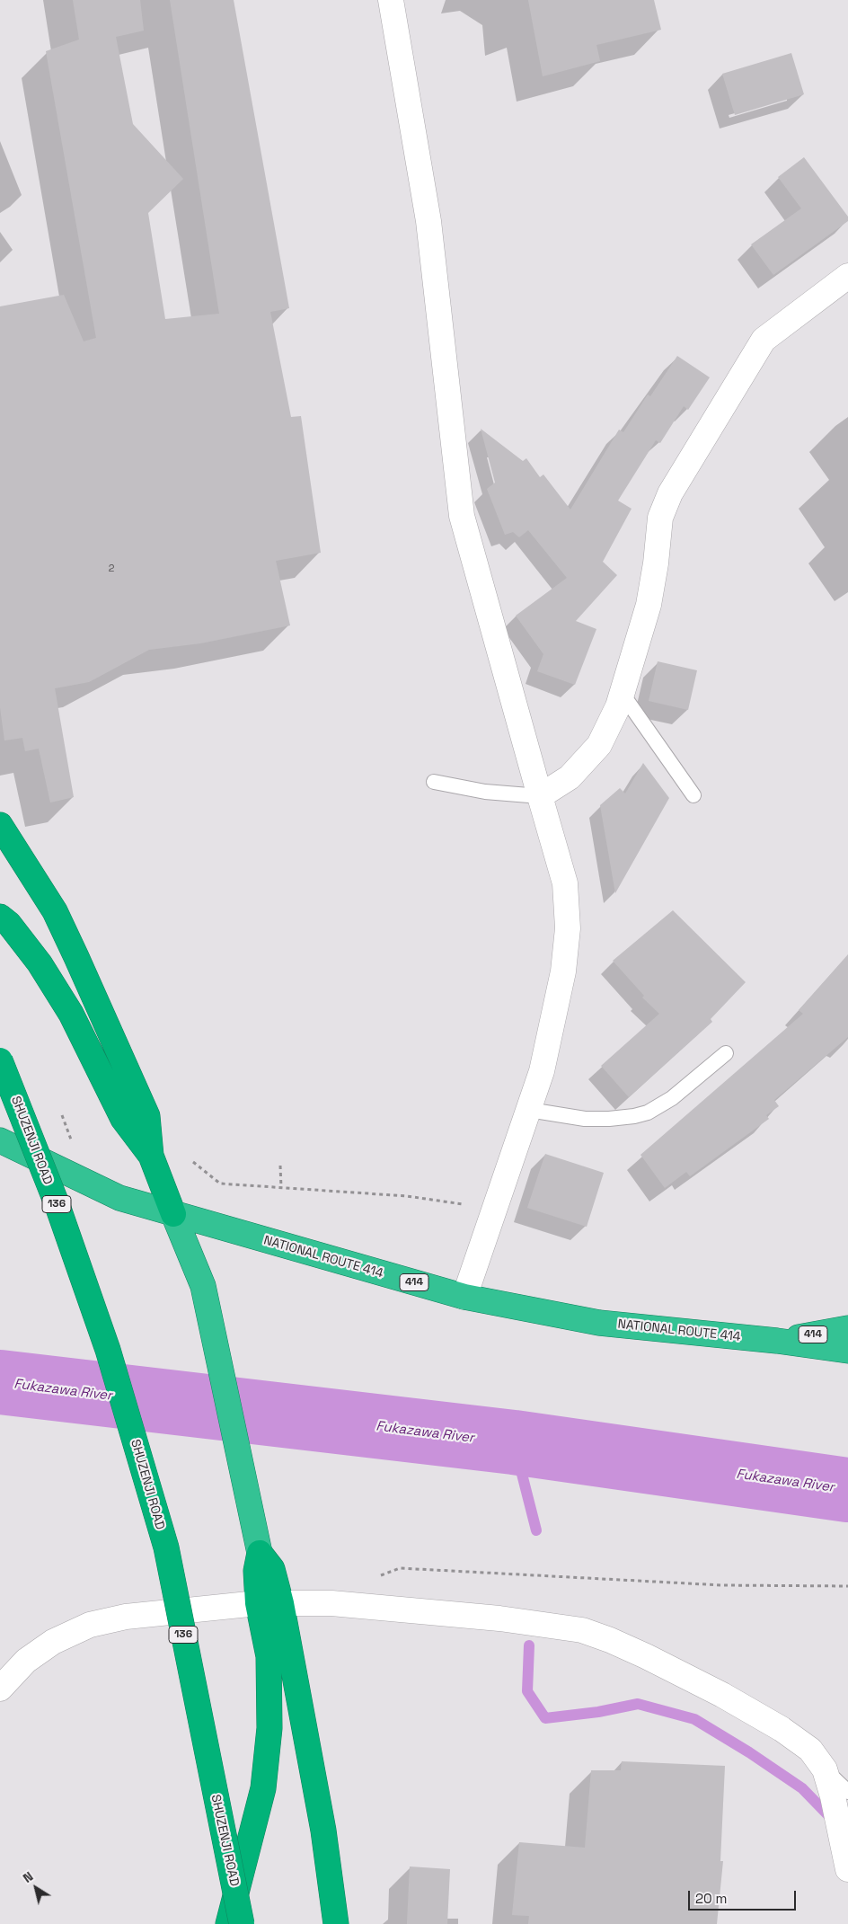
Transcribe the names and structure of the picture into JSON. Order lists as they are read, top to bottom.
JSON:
{
  "streets": {
    "highway": [
      "SHUZENJI ROAD",
      "136",
      "NATIONAL ROUTE 414",
      "414"
    ]
  },
  "crossings": [
    ["NATIONAL ROUTE 414", "414"]
  ],
  "water": ["Fukazawa River"],
  "house_numbers": ["2"],
  "scale_bar": "20 m",
  "north": "top left"
}
